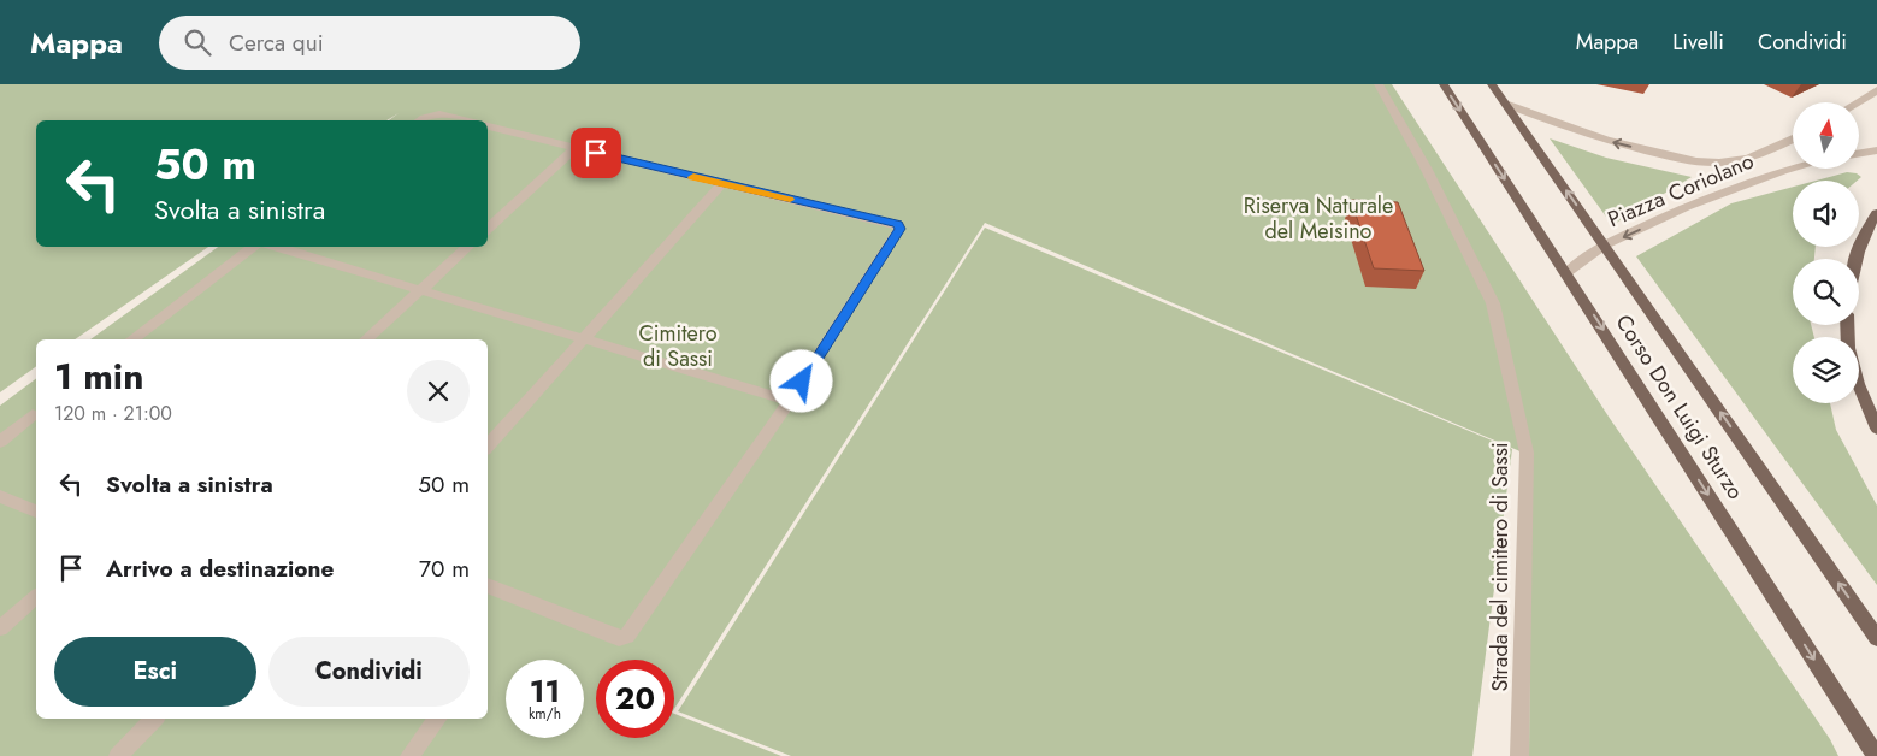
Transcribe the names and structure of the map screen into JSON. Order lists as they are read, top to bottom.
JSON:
{
  "streets": {
    "main road": ["Corso Don Luigi Sturzo"],
    "street": ["Piazza Coriolano", "Strada del cimitero di Sassi"]
  },
  "crossings": [
    ["Piazza Coriolano", "Corso Don Luigi Sturzo"]
  ],
  "one_way": ["Piazza Coriolano"],
  "parks": ["Riserva Naturale del Meisino", "Cimitero di Sassi"],
  "north": "top",
  "page": {
    "header": "Mappa",
    "search": "Cerca qui",
    "nav": ["Mappa", "Livelli", "Condividi"],
    "turn": ["50 m", "Svolta a sinistra"],
    "heading": ["1 min", "120 m · 21:00"],
    "list": [
      {
        "name": "Svolta a sinistra",
        "value": "50 m"
      },
      {
        "name": "Arrivo a destinazione",
        "value": "70 m"
      }
    ],
    "buttons": ["Esci", "Condividi"],
    "speed": "11 km/h",
    "limit": "20"
  }
}
